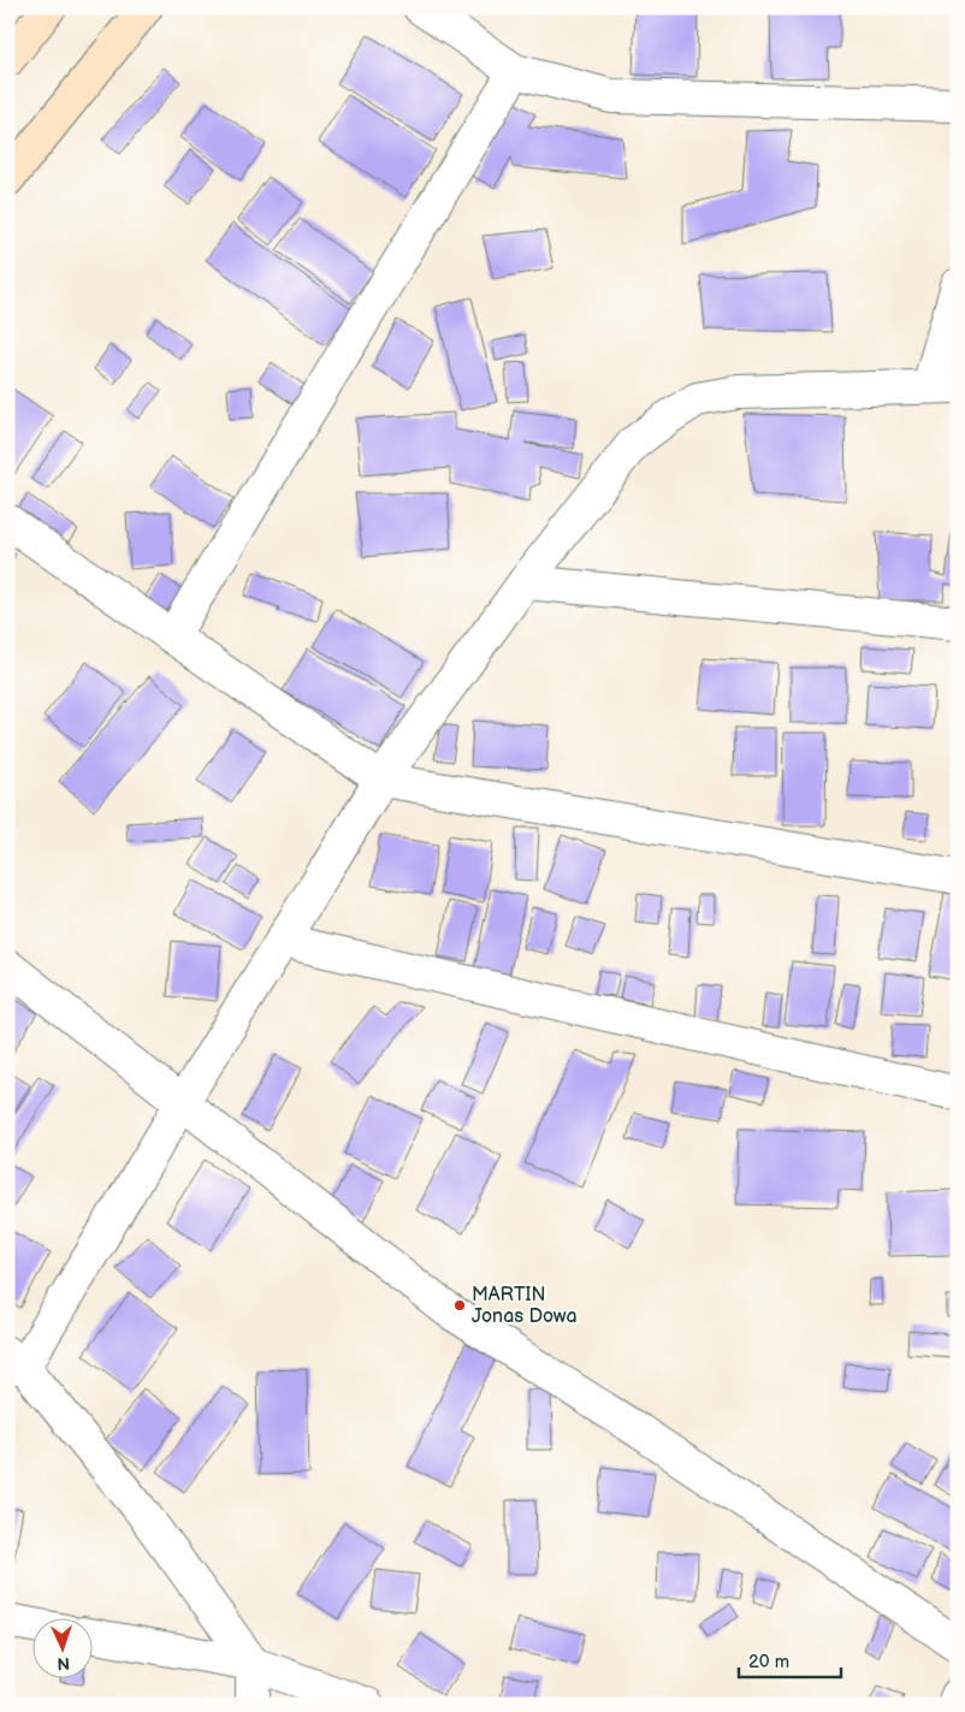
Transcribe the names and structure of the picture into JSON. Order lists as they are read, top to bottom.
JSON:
{
  "places": ["MARTIN Jonas Dowa"],
  "scale_bar": "20 m",
  "north": "bottom"
}
